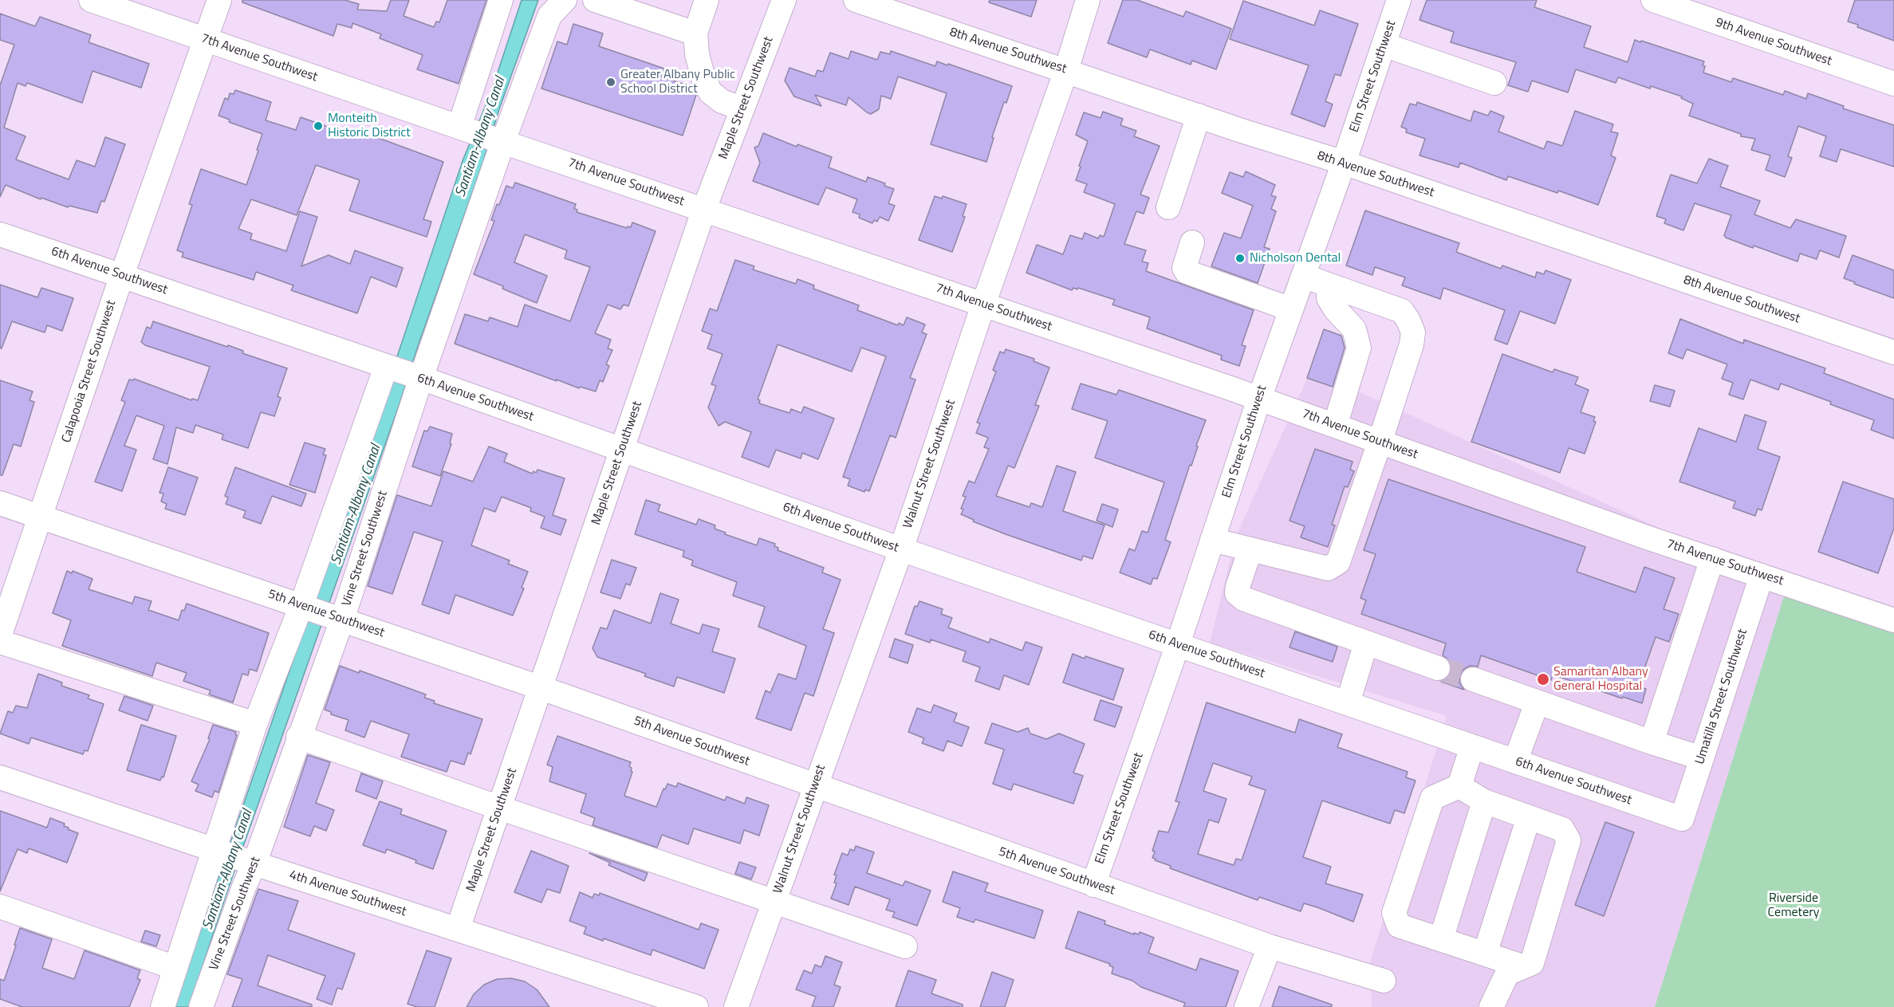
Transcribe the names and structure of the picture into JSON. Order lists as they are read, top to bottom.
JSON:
{
  "streets": {
    "street": [
      "9th Avenue Southwest",
      "8th Avenue Southwest",
      "7th Avenue Southwest",
      "Elm Street Southwest",
      "Maple Street Southwest",
      "6th Avenue Southwest",
      "Calapooia Street Southwest",
      "Walnut Street Southwest",
      "Vine Street Southwest",
      "5th Avenue Southwest",
      "Umatilla Street Southwest",
      "4th Avenue Southwest"
    ]
  },
  "crossings": [
    ["8th Avenue Southwest", "Elm Street Southwest"],
    ["8th Avenue Southwest", "Walnut Street Southwest"],
    ["7th Avenue Southwest", "Elm Street Southwest"],
    ["7th Avenue Southwest", "Maple Street Southwest"],
    ["7th Avenue Southwest", "Calapooia Street Southwest"],
    ["7th Avenue Southwest", "Walnut Street Southwest"],
    ["7th Avenue Southwest", "Vine Street Southwest"],
    ["7th Avenue Southwest", "Umatilla Street Southwest"],
    ["Elm Street Southwest", "6th Avenue Southwest"],
    ["Elm Street Southwest", "5th Avenue Southwest"],
    ["Maple Street Southwest", "6th Avenue Southwest"],
    ["Maple Street Southwest", "5th Avenue Southwest"],
    ["Maple Street Southwest", "4th Avenue Southwest"],
    ["6th Avenue Southwest", "Calapooia Street Southwest"],
    ["6th Avenue Southwest", "Walnut Street Southwest"],
    ["6th Avenue Southwest", "Vine Street Southwest"],
    ["6th Avenue Southwest", "Umatilla Street Southwest"],
    ["Calapooia Street Southwest", "5th Avenue Southwest"],
    ["Walnut Street Southwest", "5th Avenue Southwest"],
    ["Vine Street Southwest", "5th Avenue Southwest"],
    ["Vine Street Southwest", "4th Avenue Southwest"]
  ],
  "water": ["Santiam-Albany Canal"],
  "parks": ["Riverside Cemetery"],
  "places": [
    "Greater Albany Public School District",
    "Monteith Historic District",
    "Nicholson Dental",
    "Samaritan Albany General Hospital"
  ]
}
